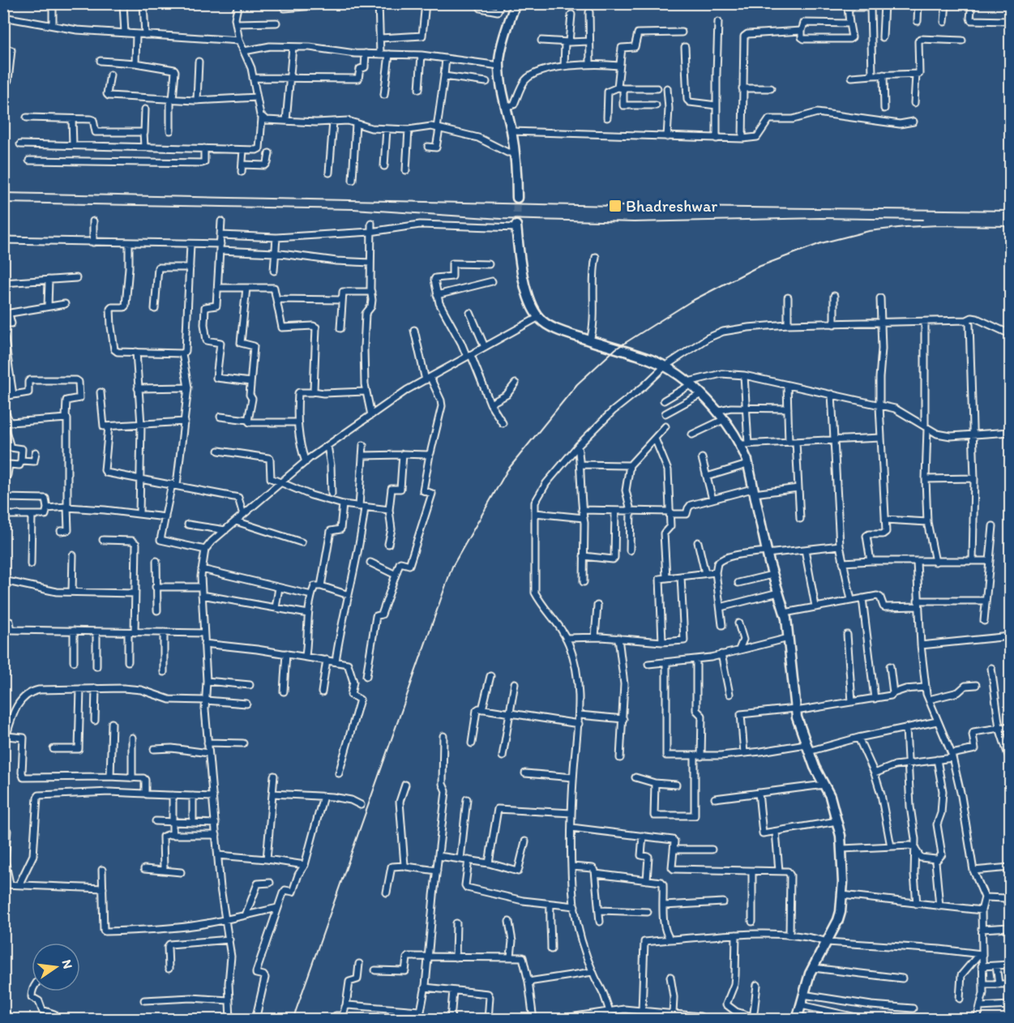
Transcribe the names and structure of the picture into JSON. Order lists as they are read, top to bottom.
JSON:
{
  "places": {
    "transit": ["Bhadreshwar"]
  },
  "north": "right"
}
